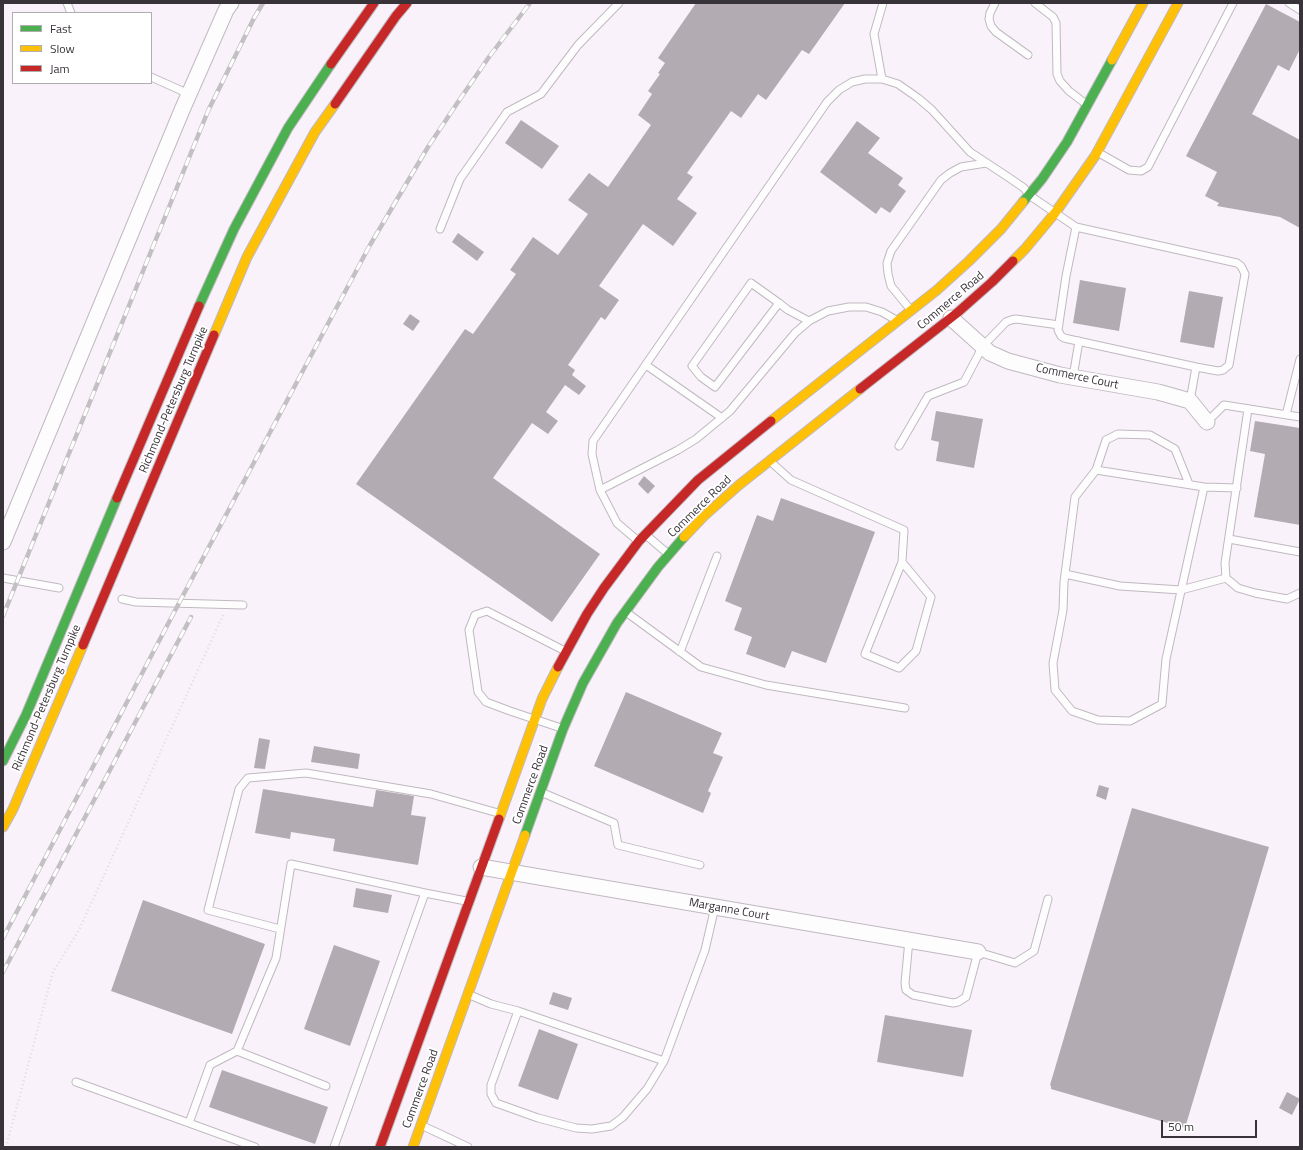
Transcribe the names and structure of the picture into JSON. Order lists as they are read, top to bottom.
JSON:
{
  "streets": {
    "main road": ["Commerce Road", "Richmond-Petersburg Turnpike"],
    "street": ["Commerce Court", "Marganne Court"]
  },
  "crossings": [
    ["Commerce Road", "Commerce Court"],
    ["Commerce Road", "Marganne Court"]
  ],
  "legend": ["Fast", "Slow", "Jam"],
  "scale_bar": "50 m"
}
